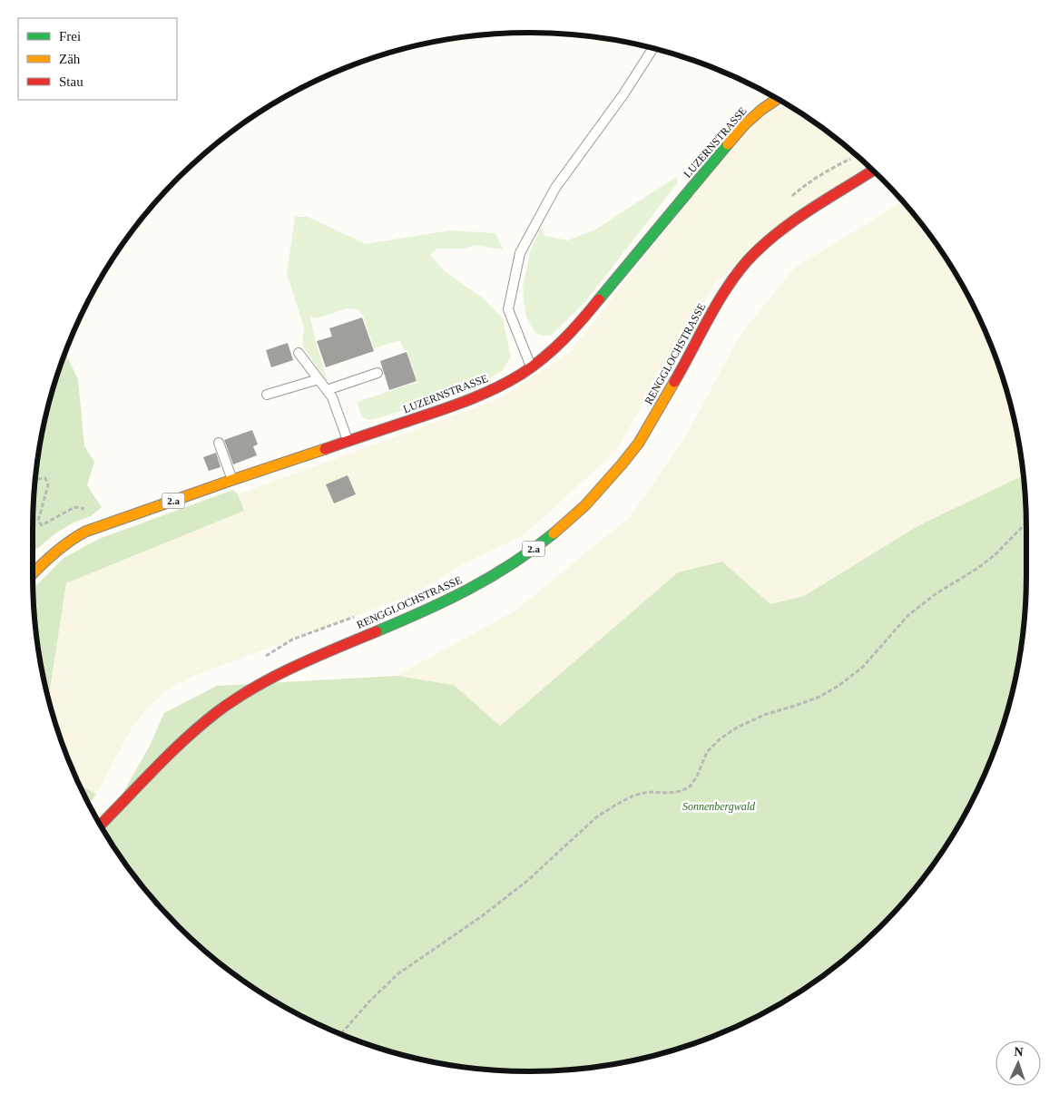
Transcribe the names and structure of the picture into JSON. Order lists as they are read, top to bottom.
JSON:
{
  "streets": {
    "main road": ["LUZERNSTRASSE", "RENGGLOCHSTRASSE", "2.a"]
  },
  "parks": ["Sonnenbergwald"],
  "legend": ["Frei", "Zäh", "Stau"],
  "north": "top"
}
